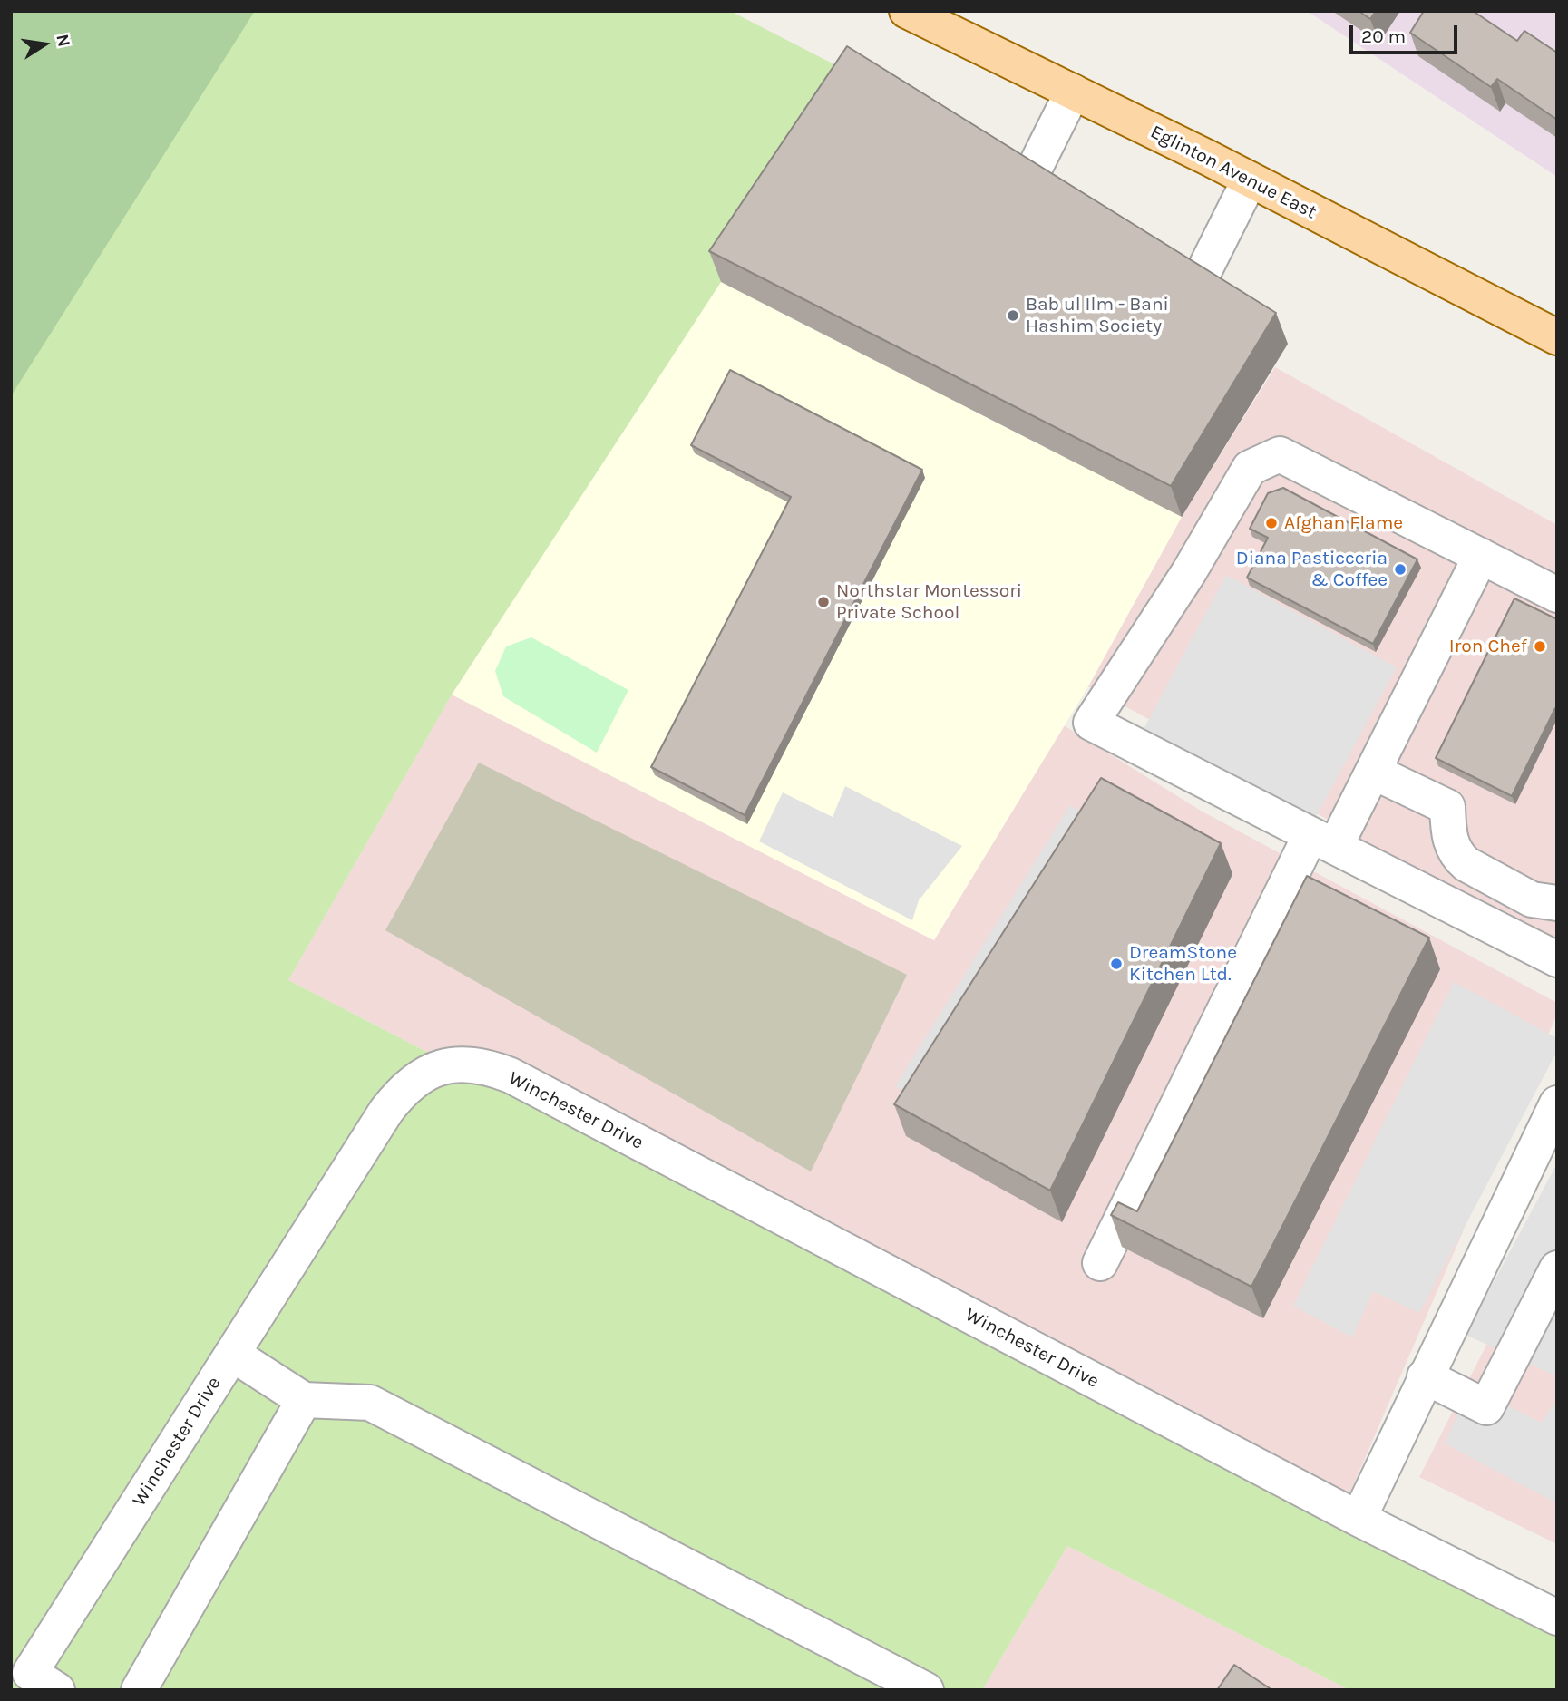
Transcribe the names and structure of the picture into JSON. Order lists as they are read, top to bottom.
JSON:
{
  "streets": {
    "main road": ["Eglinton Avenue East"],
    "street": ["Winchester Drive"]
  },
  "places": [
    "Bab ul Ilm - Bani Hashim Society",
    "Afghan Flame",
    "Diana Pasticceria & Coffee",
    "Northstar Montessori Private School",
    "Iron Chef",
    "DreamStone Kitchen Ltd."
  ],
  "scale_bar": "20 m",
  "north": "right"
}
